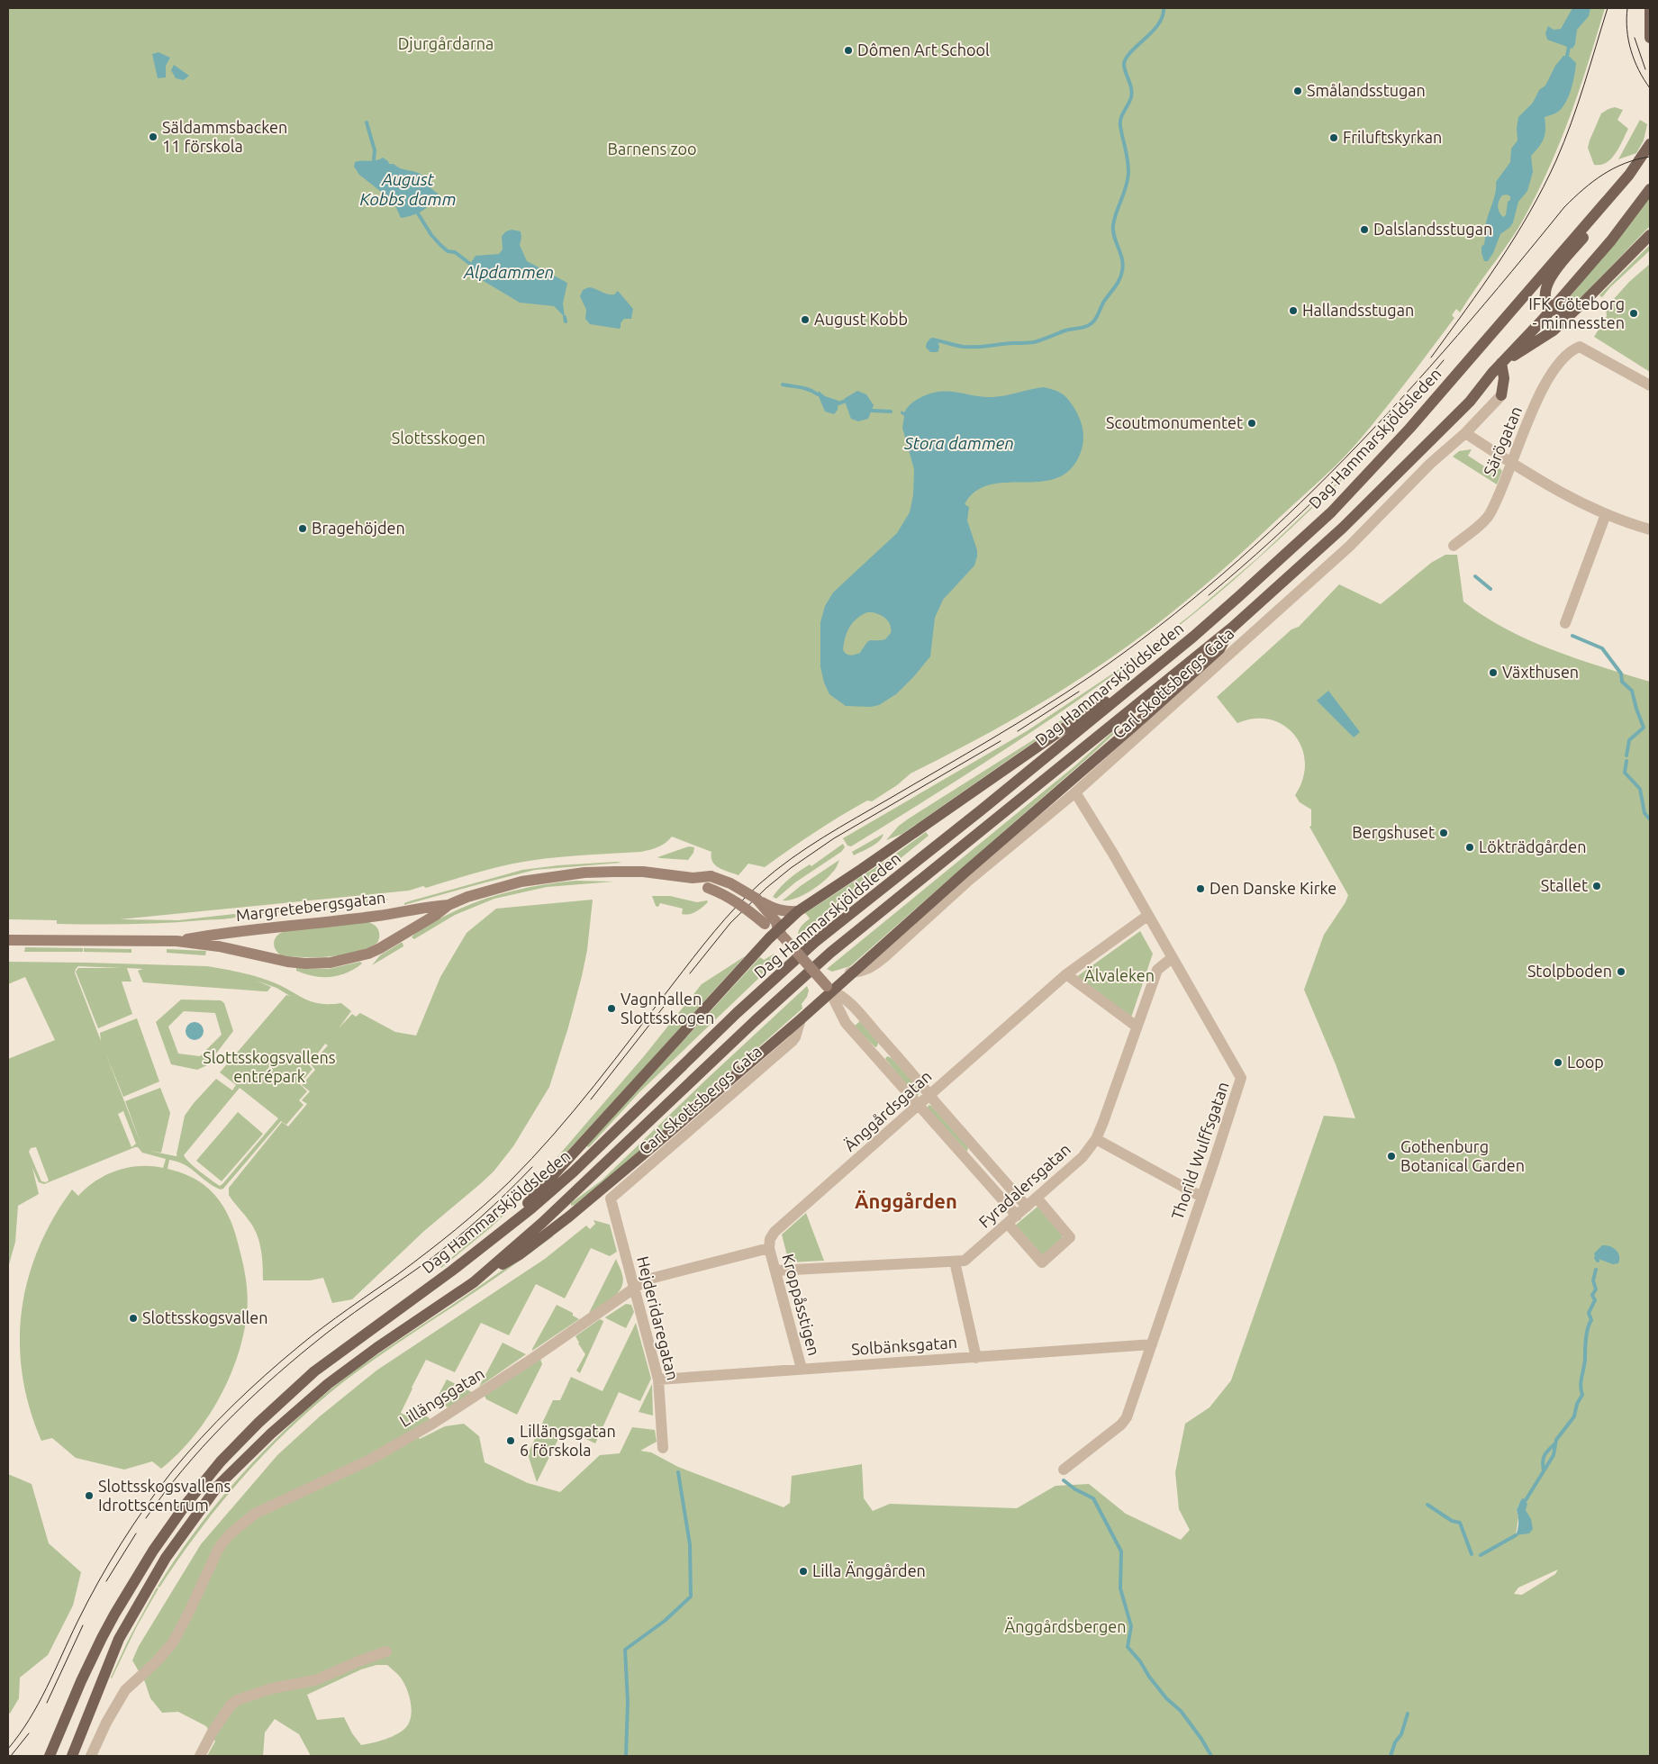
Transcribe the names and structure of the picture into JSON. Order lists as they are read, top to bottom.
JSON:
{
  "streets": {
    "main road": ["Dag Hammarskjöldsleden", "Margretebergsgatan"],
    "street": [
      "Särögatan",
      "Carl Skottsbergs Gata",
      "Änggårdsgatan",
      "Thorild Wulffsgatan",
      "Fyradalersgatan",
      "Kroppåsstigen",
      "Hejderidaregatan",
      "Solbänksgatan",
      "Lillängsgatan"
    ]
  },
  "crossings": [
    ["Carl Skottsbergs Gata", "Thorild Wulffsgatan"],
    ["Carl Skottsbergs Gata", "Hejderidaregatan"],
    ["Änggårdsgatan", "Thorild Wulffsgatan"],
    ["Änggårdsgatan", "Kroppåsstigen"],
    ["Thorild Wulffsgatan", "Fyradalersgatan"],
    ["Thorild Wulffsgatan", "Solbänksgatan"],
    ["Fyradalersgatan", "Kroppåsstigen"],
    ["Kroppåsstigen", "Solbänksgatan"],
    ["Hejderidaregatan", "Solbänksgatan"],
    ["Hejderidaregatan", "Lillängsgatan"]
  ],
  "districts": ["Änggården"],
  "water": ["August Kobbs damm", "Alpdammen", "Stora dammen"],
  "parks": [
    "Djurgårdarna",
    "Barnens zoo",
    "Slottsskogen",
    "Älvaleken",
    "Slottsskogsvallens entrépark",
    "Änggårdsbergen"
  ],
  "places": [
    "Dômen Art School",
    "Smålandsstugan",
    "Säldammsbacken 11 förskola",
    "Friluftskyrkan",
    "Dalslandsstugan",
    "Hallandsstugan",
    "IFK Göteborg - minnessten",
    "August Kobb",
    "Scoutmonumentet",
    "Bragehöjden",
    "Växthusen",
    "Bergshuset",
    "Lökträdgården",
    "Stallet",
    "Den Danske Kirke",
    "Stolpboden",
    "Vagnhallen Slottsskogen",
    "Loop",
    "Gothenburg Botanical Garden",
    "Slottsskogsvallen",
    "Lillängsgatan 6 förskola",
    "Slottsskogsvallens Idrottscentrum",
    "Lilla Änggården"
  ]
}
